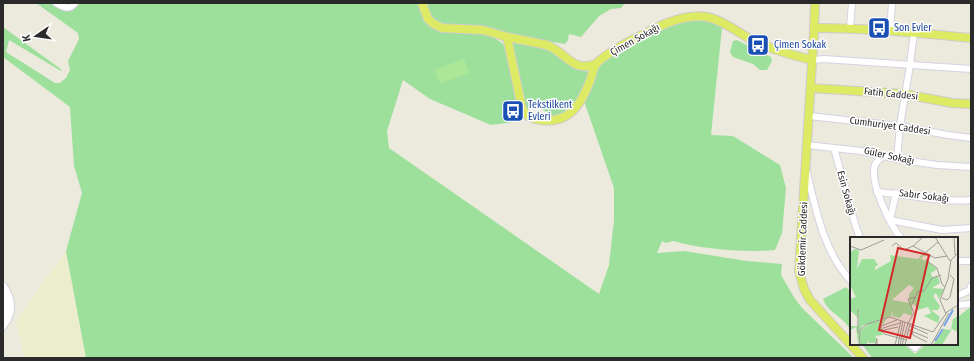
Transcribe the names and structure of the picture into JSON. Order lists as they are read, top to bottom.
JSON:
{
  "streets": {
    "main road": ["Çimen Sokağı", "Fatih Caddesi", "Gökdemir Caddesi"],
    "street": [
      "Cumhuriyet Caddesi",
      "Güler Sokağı",
      "Esin Sokağı",
      "Sabır Sokağı"
    ]
  },
  "crossings": [
    ["Çimen Sokağı", "Gökdemir Caddesi"],
    ["Fatih Caddesi", "Gökdemir Caddesi"],
    ["Cumhuriyet Caddesi", "Gökdemir Caddesi"],
    ["Güler Sokağı", "Esin Sokağı"],
    ["Güler Sokağı", "Gökdemir Caddesi"]
  ],
  "places": {
    "bus stop": ["Son Evler", "Çimen Sokak", "Tekstilkent Evleri"]
  },
  "north": "left"
}
